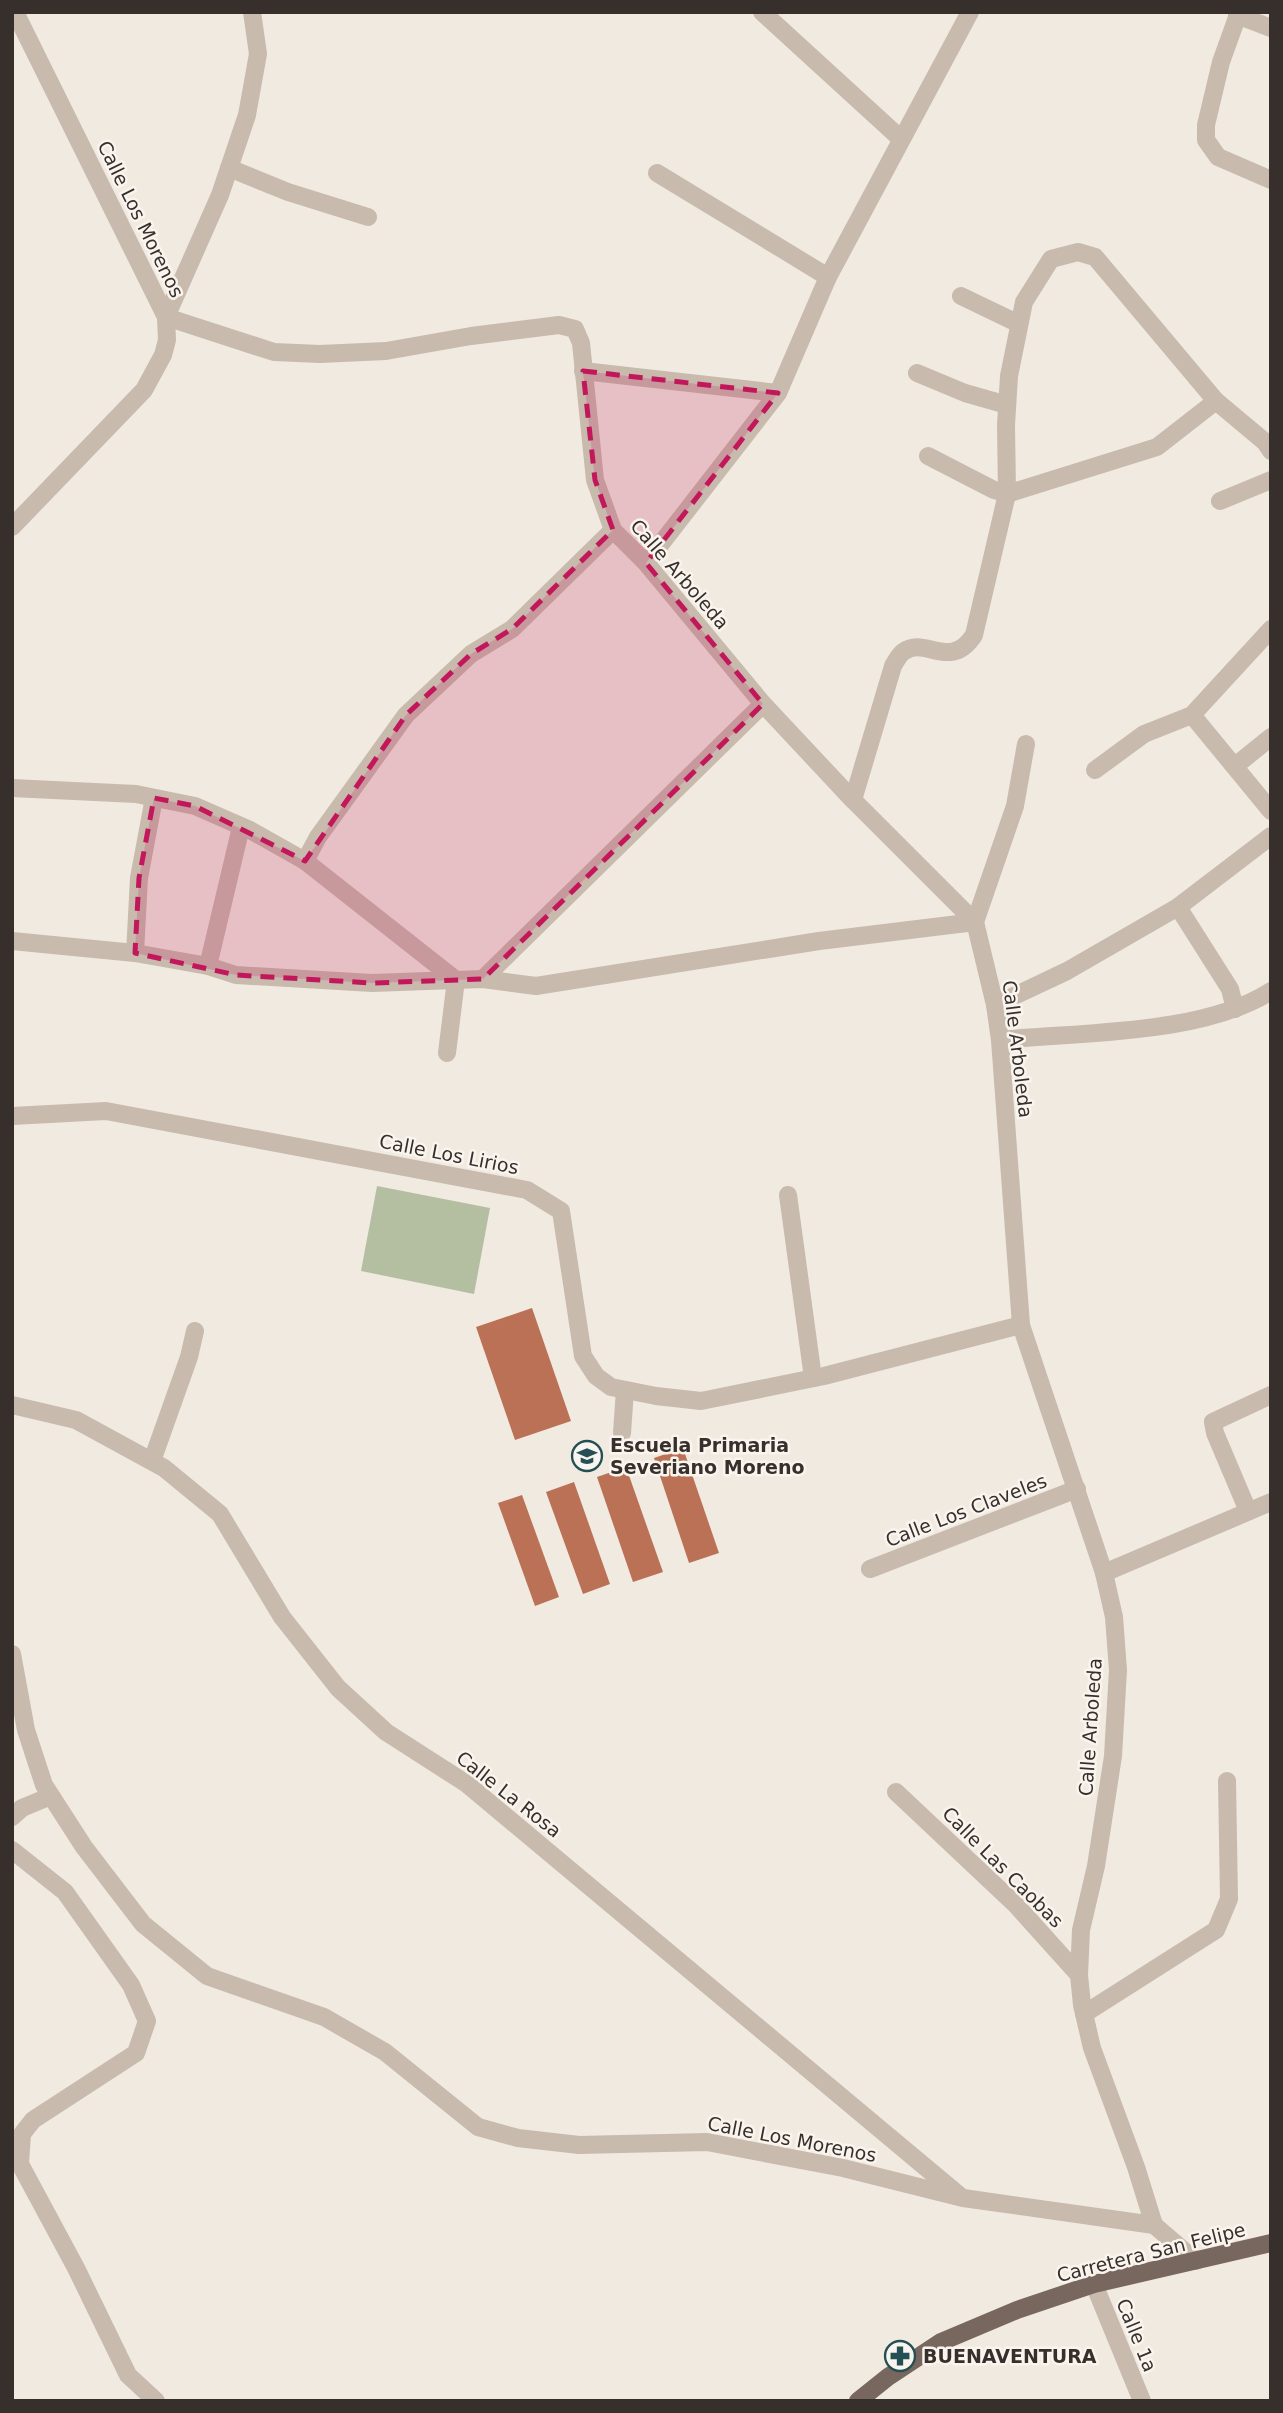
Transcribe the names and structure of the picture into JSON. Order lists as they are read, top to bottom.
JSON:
{
  "streets": {
    "main road": ["Carretera San Felipe"],
    "street": [
      "Calle Los Morenos",
      "Calle Arboleda",
      "Calle Los Lirios",
      "Calle Los Claveles",
      "Calle La Rosa",
      "Calle Las Caobas",
      "Calle 1a"
    ]
  },
  "crossings": [
    ["Calle Los Morenos", "Calle Arboleda"],
    ["Calle Los Morenos", "Calle La Rosa"],
    ["Calle Arboleda", "Calle Los Lirios"],
    ["Calle Arboleda", "Calle Los Claveles"],
    ["Calle Arboleda", "Calle Las Caobas"],
    ["Carretera San Felipe", "Calle 1a"]
  ],
  "places": {
    "school or university": ["Escuela Primaria Severiano Moreno"],
    "pharmacy": ["BUENAVENTURA"]
  }
}
